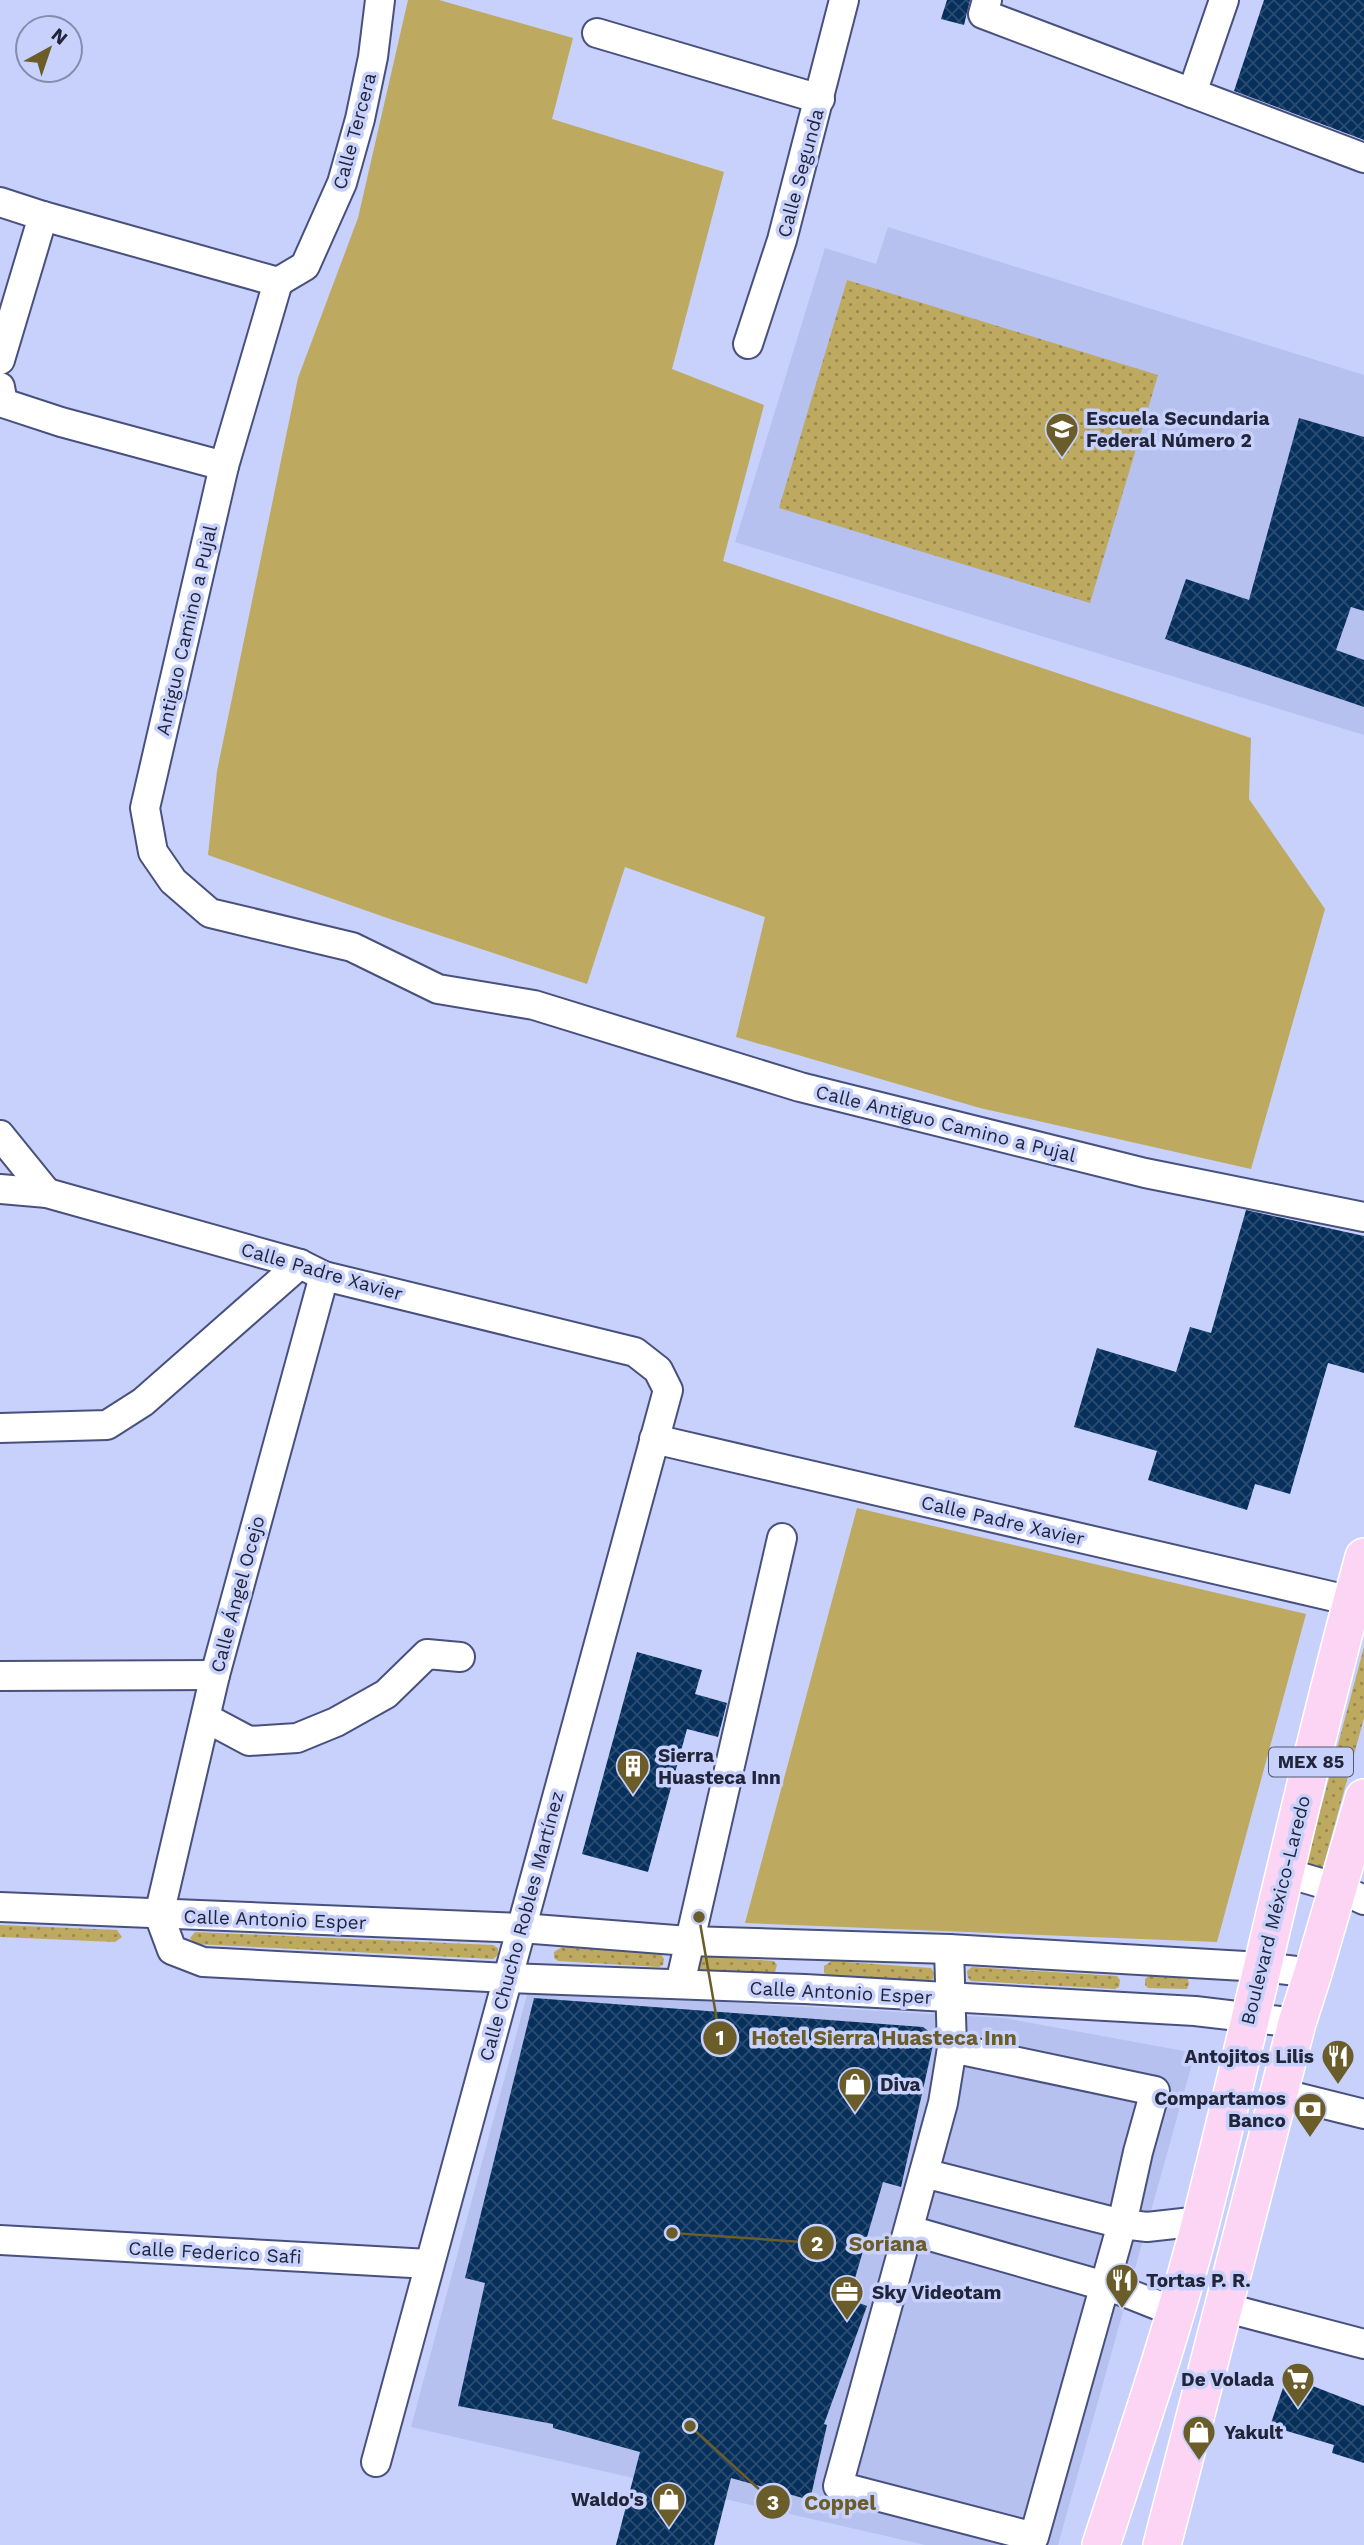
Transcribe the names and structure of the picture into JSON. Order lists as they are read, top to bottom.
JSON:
{
  "streets": {
    "main road": ["MEX 85", "Boulevard México-Laredo"],
    "street": [
      "Calle Tercera",
      "Calle Segunda",
      "Antiguo Camino a Pujal",
      "Calle Antiguo Camino a Pujal",
      "Calle Padre Xavier",
      "Calle Ángel Ocejo",
      "Calle Antonio Esper",
      "Calle Chucho Robles Martínez",
      "Calle Federico Safi"
    ]
  },
  "crossings": [
    ["Calle Tercera", "Antiguo Camino a Pujal"],
    ["Antiguo Camino a Pujal", "Calle Antiguo Camino a Pujal"],
    ["Calle Padre Xavier", "Calle Ángel Ocejo"],
    ["Calle Padre Xavier", "Boulevard México-Laredo"],
    ["Calle Padre Xavier", "Calle Chucho Robles Martínez"],
    ["Calle Ángel Ocejo", "Calle Antonio Esper"],
    ["MEX 85", "Calle Antonio Esper"],
    ["Boulevard México-Laredo", "Calle Antonio Esper"],
    ["Calle Antonio Esper", "Calle Chucho Robles Martínez"],
    ["Calle Chucho Robles Martínez", "Calle Federico Safi"]
  ],
  "places": {
    "school or university": ["Escuela Secundaria Federal Número 2"],
    "building": ["Sierra Huasteca Inn"],
    "other": ["Hotel Sierra Huasteca Inn", "Soriana", "Coppel"],
    "restaurant": ["Antojitos Lilis", "Tortas P. R."],
    "shop": ["Diva", "Yakult", "Waldo's"],
    "bank": ["Compartamos Banco"],
    "office": ["Sky Videotam"],
    "supermarket": ["De Volada"]
  },
  "north": "top right"
}
